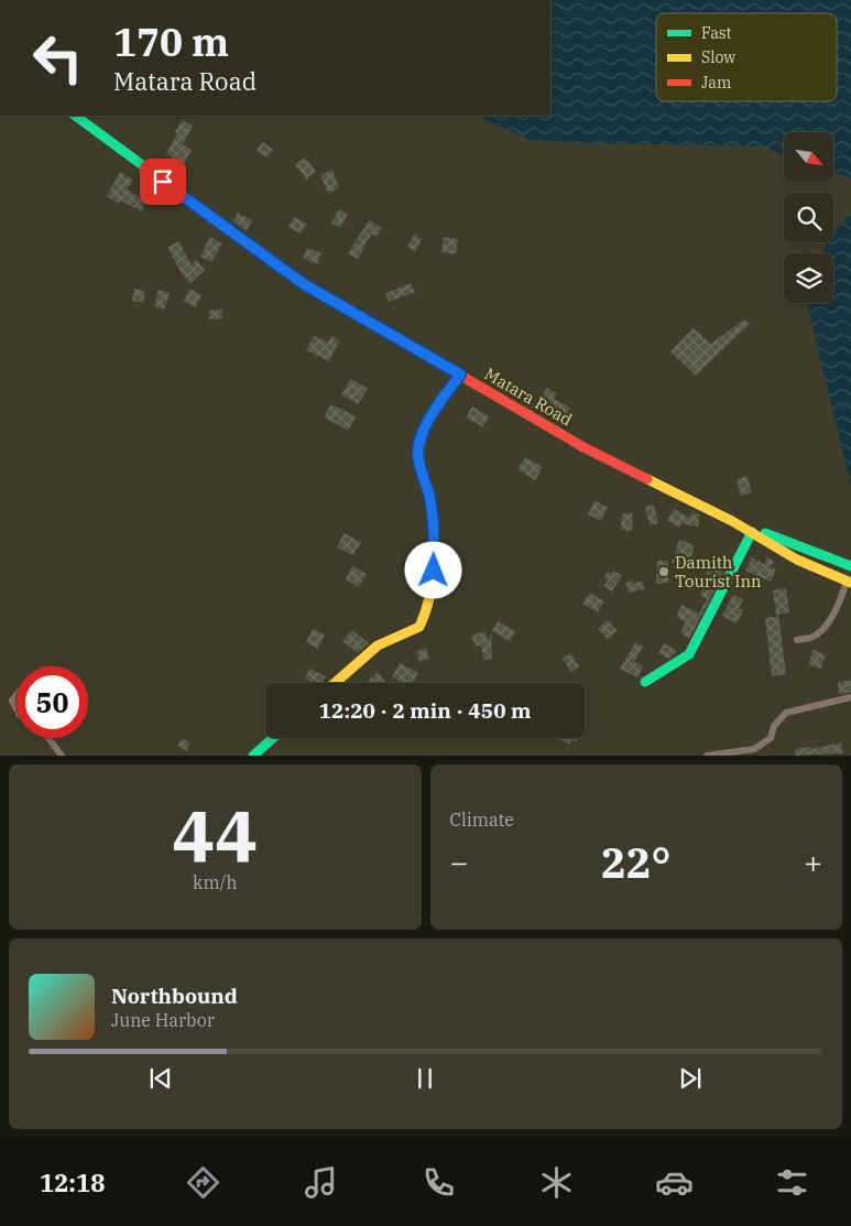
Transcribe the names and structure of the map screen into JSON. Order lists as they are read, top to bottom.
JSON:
{
  "streets": {
    "main road": ["Matara Road"]
  },
  "places": ["Damith Tourist Inn"],
  "legend": ["Fast", "Slow", "Jam"],
  "north": "bottom right",
  "page": {
    "turn": ["170 m", "Matara Road"],
    "limit": "50",
    "trip": "12:20 · 2 min · 450 m",
    "tile": [
      ["44", "km/h"],
      "Climate"
    ],
    "heat": ["−", "22°", "+"],
    "song": ["Northbound", "June Harbor"],
    "tabs": "12:18"
  }
}
